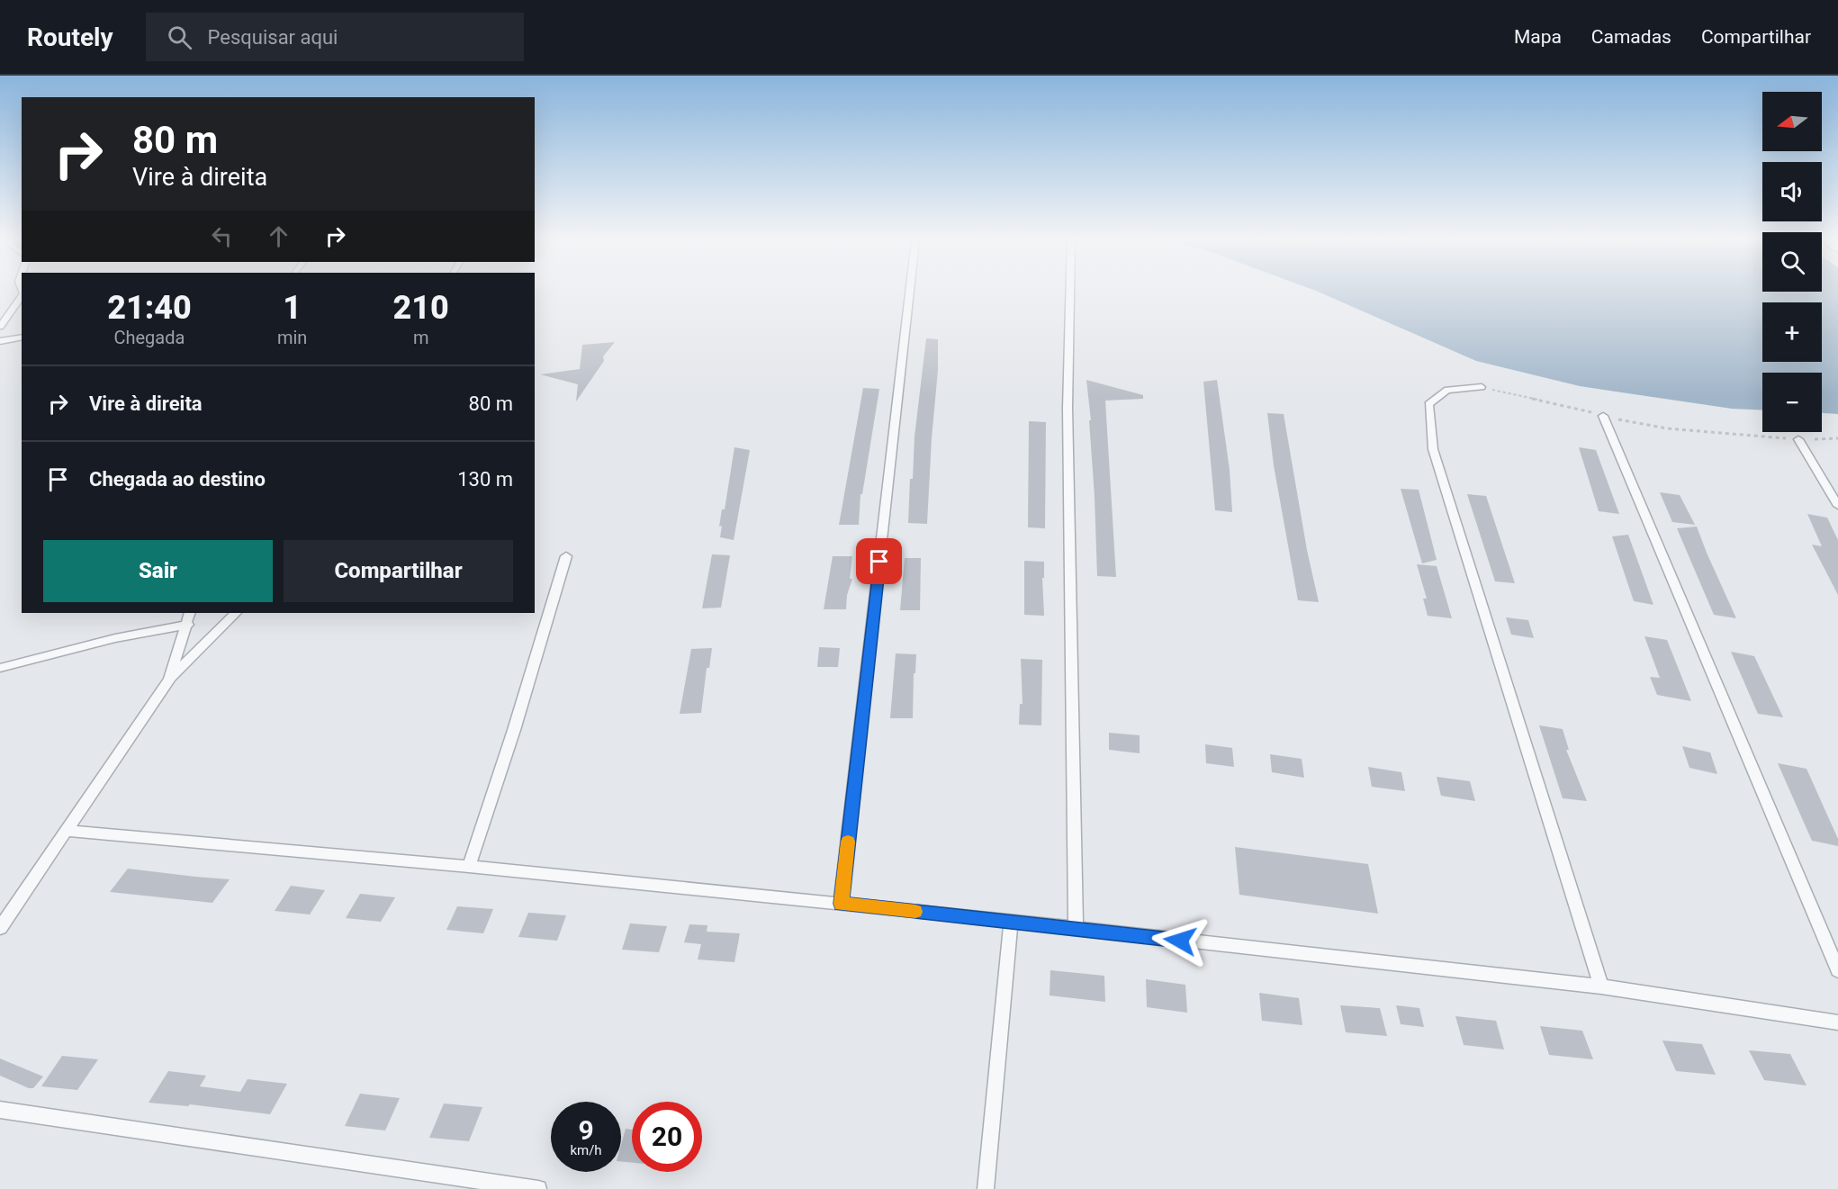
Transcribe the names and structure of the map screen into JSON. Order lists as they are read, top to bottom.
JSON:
{
  "north": "left",
  "page": {
    "header": "Routely",
    "search": "Pesquisar aqui",
    "nav": ["Mapa", "Camadas", "Compartilhar"],
    "map_buttons": ["+", "−"],
    "turn": ["80 m", "Vire à direita"],
    "eta": [
      "21:40",
      "Chegada",
      "1",
      "min",
      "210",
      "m"
    ],
    "list": [
      {
        "name": "Vire à direita",
        "value": "80 m"
      },
      {
        "name": "Chegada ao destino",
        "value": "130 m"
      }
    ],
    "buttons": ["Sair", "Compartilhar"],
    "speed": "9 km/h",
    "limit": "20"
  }
}
